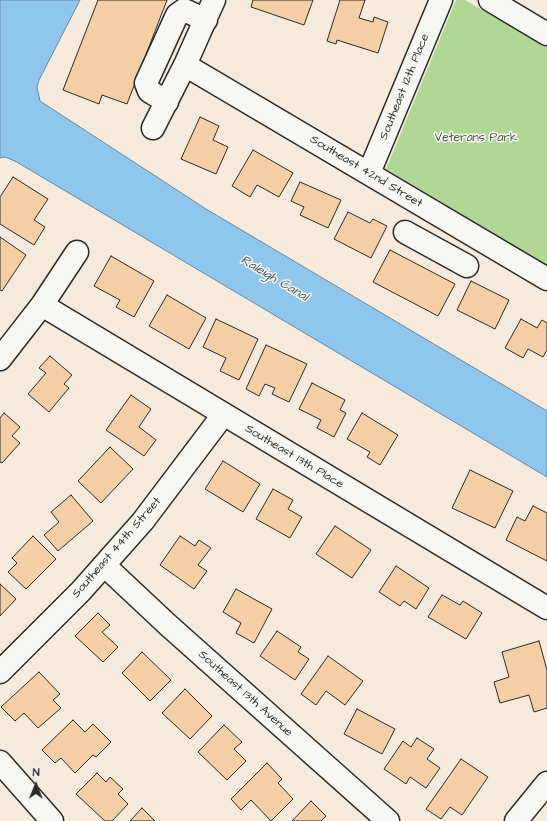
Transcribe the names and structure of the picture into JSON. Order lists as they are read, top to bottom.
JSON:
{
  "streets": {
    "street": [
      "Southeast 12th Place",
      "Southeast 42nd Street",
      "Southeast 13th Place",
      "Southeast 44th Street",
      "Southeast 13th Avenue"
    ]
  },
  "crossings": [
    ["Southeast 12th Place", "Southeast 42nd Street"],
    ["Southeast 13th Place", "Southeast 44th Street"],
    ["Southeast 44th Street", "Southeast 13th Avenue"]
  ],
  "water": ["Raleigh Canal"],
  "parks": ["Veterans Park"],
  "north": "top"
}
